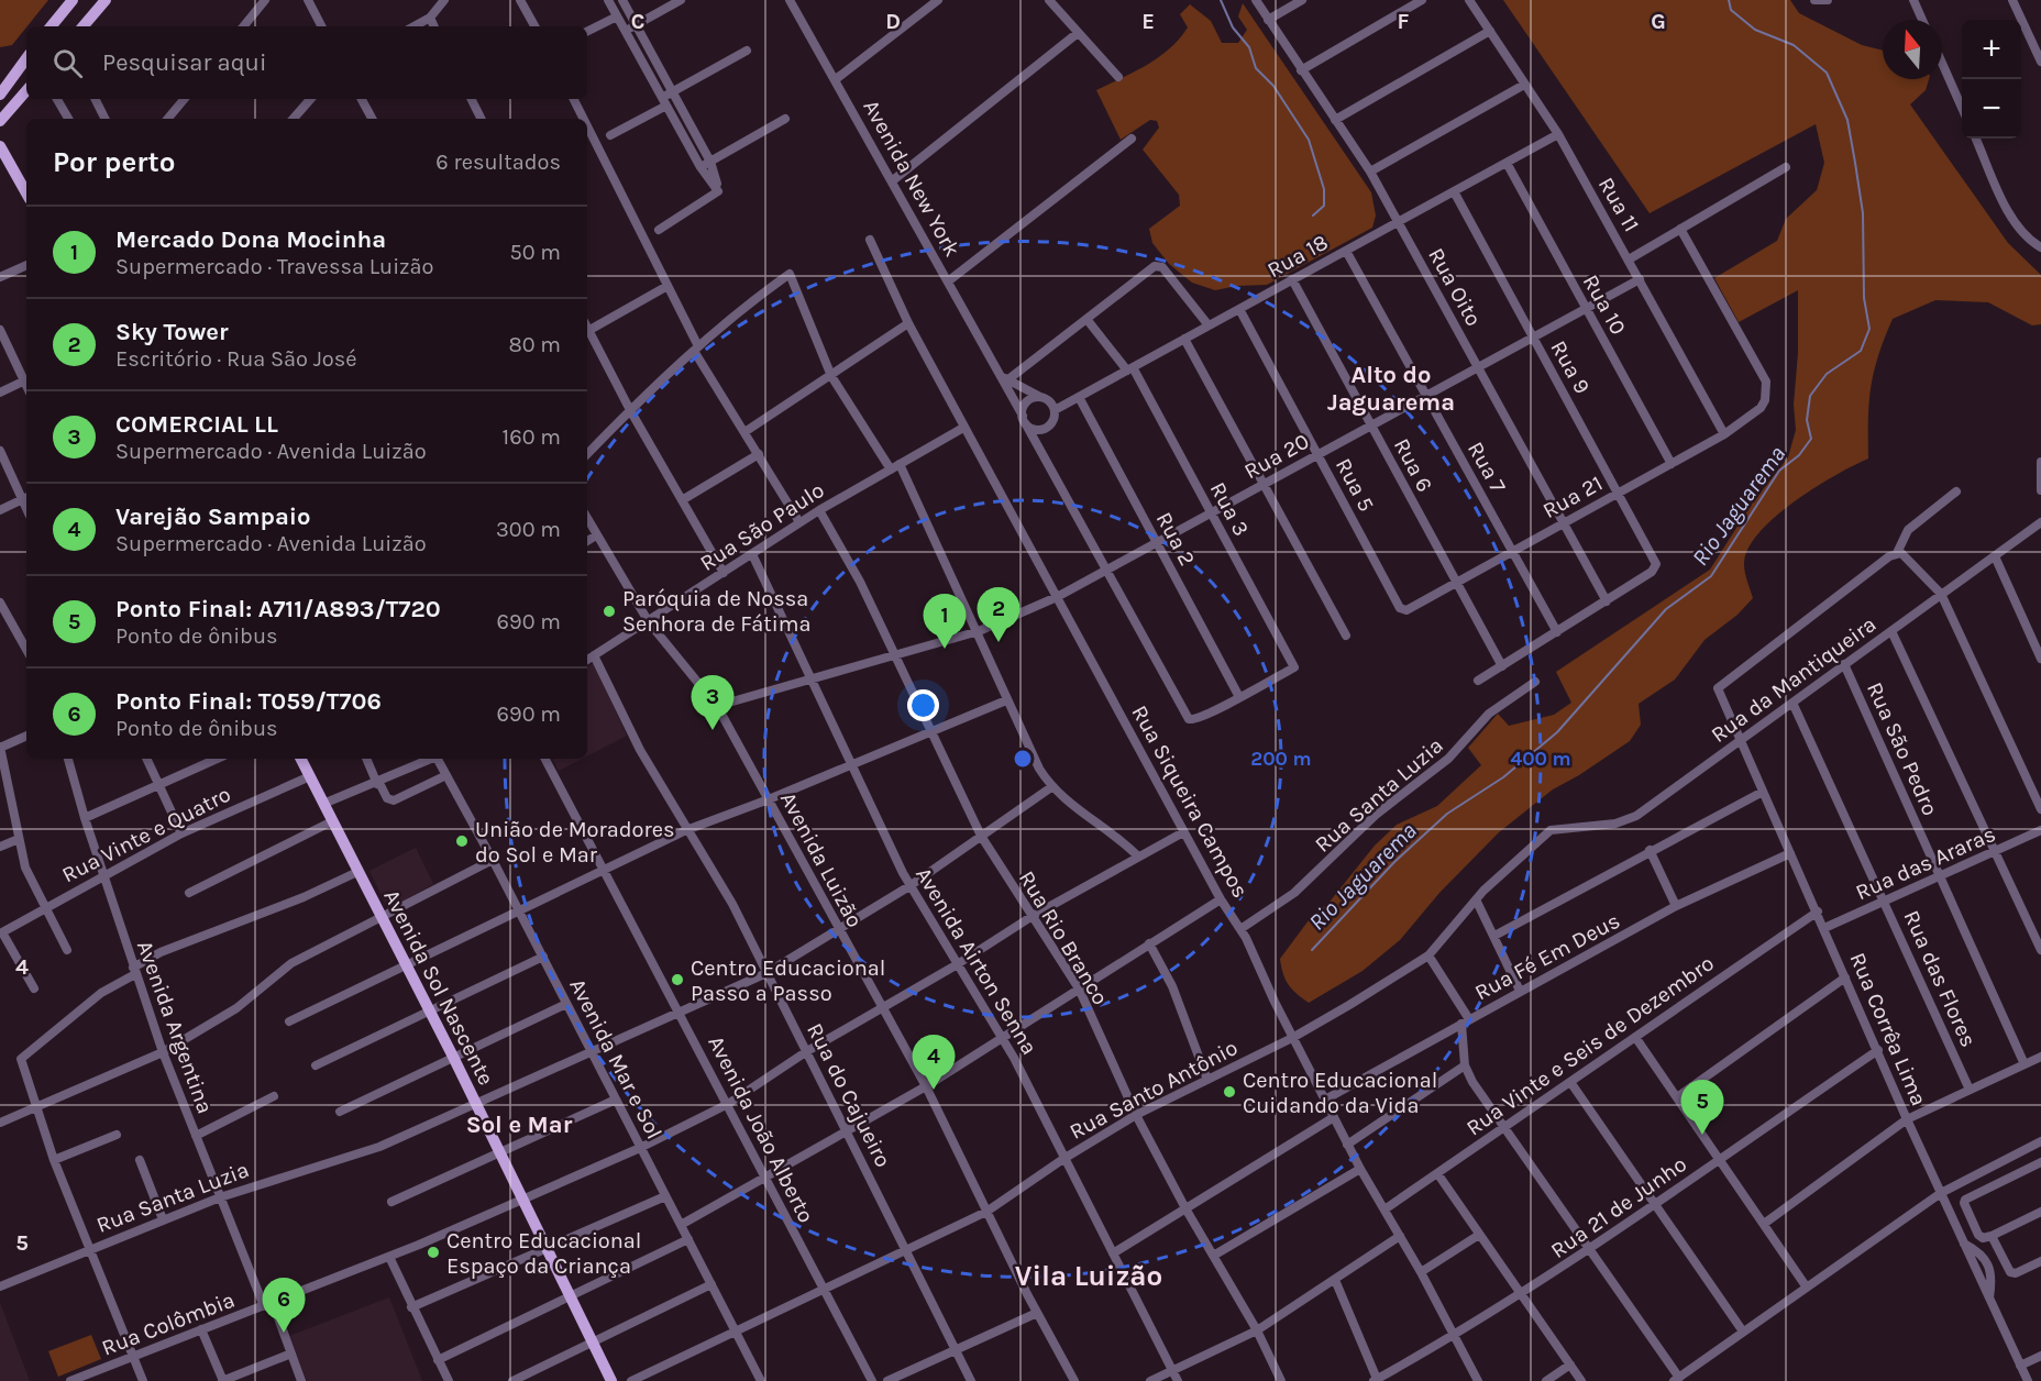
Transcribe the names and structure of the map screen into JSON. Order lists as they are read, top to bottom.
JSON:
{
  "streets": {
    "main road": ["Avenida Sol Nascente"],
    "street": [
      "Avenida New York",
      "Rua 11",
      "Rua 18",
      "Rua Oito",
      "Rua 10",
      "Rua 9",
      "Rua 20",
      "Rua 6",
      "Rua 7",
      "Rua 5",
      "Rua 21",
      "Rua 3",
      "Rua São Paulo",
      "Rua 2",
      "Rua da Mantiqueira",
      "Rua São Pedro",
      "Rua Santa Luzia",
      "Rua Siqueira Campos",
      "Rua Vinte e Quatro",
      "Avenida Luizão",
      "Rua das Araras",
      "Rua Rio Branco",
      "Rua Fé Em Deus",
      "Avenida Airton Senna",
      "Rua das Flores",
      "Avenida Argentina",
      "Rua Corrêa Lima",
      "Rua Vinte e Seis de Dezembro",
      "Avenida Mar e Sol",
      "Rua Santo Antônio",
      "Rua do Cajueiro",
      "Avenida João Alberto",
      "Rua 21 de Junho",
      "Rua Colômbia"
    ]
  },
  "crossings": [
    ["Avenida New York", "Rua 18"],
    ["Avenida New York", "Rua 20"],
    ["Avenida New York", "Rua 3"],
    ["Avenida New York", "Rua 2"],
    ["Rua 11", "Rua 18"],
    ["Rua 11", "Rua 20"],
    ["Rua 11", "Rua 21"],
    ["Rua 18", "Rua Oito"],
    ["Rua 18", "Rua 10"],
    ["Rua 18", "Rua 9"],
    ["Rua 18", "Rua 6"],
    ["Rua 18", "Rua 7"],
    ["Rua 18", "Rua 5"],
    ["Rua 18", "Rua 3"],
    ["Rua 18", "Rua 2"],
    ["Rua Oito", "Rua 9"],
    ["Rua Oito", "Rua 20"],
    ["Rua Oito", "Rua 21"],
    ["Rua 10", "Rua 20"],
    ["Rua 10", "Rua 21"],
    ["Rua 9", "Rua 20"],
    ["Rua 9", "Rua 21"],
    ["Rua 20", "Rua 6"],
    ["Rua 20", "Rua 7"],
    ["Rua 20", "Rua 5"],
    ["Rua 20", "Rua 3"],
    ["Rua 20", "Rua 2"],
    ["Rua 20", "Rua Siqueira Campos"],
    ["Rua 20", "Avenida Luizão"],
    ["Rua 20", "Rua Rio Branco"],
    ["Rua 20", "Avenida Airton Senna"],
    ["Rua 6", "Rua 21"],
    ["Rua 7", "Rua 21"],
    ["Rua 5", "Rua 21"],
    ["Rua 3", "Rua 2"],
    ["Rua São Paulo", "Rua Siqueira Campos"],
    ["Rua São Paulo", "Avenida Luizão"],
    ["Rua São Paulo", "Rua Rio Branco"],
    ["Rua São Paulo", "Avenida Airton Senna"],
    ["Rua São Paulo", "Rua do Cajueiro"],
    ["Rua da Mantiqueira", "Rua São Pedro"],
    ["Rua da Mantiqueira", "Rua das Flores"],
    ["Rua da Mantiqueira", "Rua Corrêa Lima"],
    ["Rua da Mantiqueira", "Rua Santo Antônio"],
    ["Rua São Pedro", "Rua das Araras"],
    ["Rua Santa Luzia", "Rua Siqueira Campos"],
    ["Rua Santa Luzia", "Avenida Luizão"],
    ["Rua Santa Luzia", "Rua Rio Branco"],
    ["Rua Santa Luzia", "Avenida Airton Senna"],
    ["Rua Santa Luzia", "Avenida Sol Nascente"],
    ["Rua Santa Luzia", "Avenida Argentina"],
    ["Rua Santa Luzia", "Avenida Mar e Sol"],
    ["Rua Santa Luzia", "Rua do Cajueiro"],
    ["Rua Santa Luzia", "Avenida João Alberto"],
    ["Rua Siqueira Campos", "Rua Fé Em Deus"],
    ["Rua Siqueira Campos", "Rua Vinte e Seis de Dezembro"],
    ["Rua Siqueira Campos", "Rua Santo Antônio"],
    ["Rua Siqueira Campos", "Rua 21 de Junho"],
    ["Rua Siqueira Campos", "Rua Colômbia"],
    ["Rua Vinte e Quatro", "Avenida Sol Nascente"],
    ["Rua Vinte e Quatro", "Avenida Argentina"],
    ["Avenida Luizão", "Rua Santo Antônio"],
    ["Avenida Luizão", "Rua Colômbia"],
    ["Rua das Araras", "Rua das Flores"],
    ["Rua das Araras", "Rua Corrêa Lima"],
    ["Rua Rio Branco", "Rua Santo Antônio"],
    ["Rua Rio Branco", "Rua Colômbia"],
    ["Rua Fé Em Deus", "Rua Corrêa Lima"],
    ["Avenida Airton Senna", "Rua Santo Antônio"],
    ["Avenida Airton Senna", "Rua Colômbia"],
    ["Avenida Sol Nascente", "Rua Colômbia"],
    ["Avenida Argentina", "Rua Colômbia"],
    ["Rua Corrêa Lima", "Rua Vinte e Seis de Dezembro"],
    ["Rua Corrêa Lima", "Rua 21 de Junho"],
    ["Avenida Mar e Sol", "Rua Santo Antônio"],
    ["Avenida Mar e Sol", "Rua Colômbia"],
    ["Rua Santo Antônio", "Rua do Cajueiro"],
    ["Rua Santo Antônio", "Avenida João Alberto"],
    ["Rua do Cajueiro", "Rua Colômbia"],
    ["Avenida João Alberto", "Rua Colômbia"]
  ],
  "districts": ["Alto do Jaguarema", "Sol e Mar", "Vila Luizão"],
  "water": ["Rio Jaguarema"],
  "places": [
    "Paróquia de Nossa Senhora de Fátima",
    "União de Moradores do Sol e Mar",
    "Centro Educacional Passo a Passo",
    "Centro Educacional Cuidando da Vida",
    "Centro Educacional Espaço da Criança"
  ],
  "north": "top",
  "page": {
    "map_buttons": ["+", "−"],
    "search": "Pesquisar aqui",
    "heading": ["Por perto", "6 resultados"],
    "list": [
      {
        "mark": "1",
        "name": "Mercado Dona Mocinha",
        "note": "Supermercado · Travessa Luizão",
        "value": "50 m"
      },
      {
        "mark": "2",
        "name": "Sky Tower",
        "note": "Escritório · Rua São José",
        "value": "80 m"
      },
      {
        "mark": "3",
        "name": "COMERCIAL LL",
        "note": "Supermercado · Avenida Luizão",
        "value": "160 m"
      },
      {
        "mark": "4",
        "name": "Varejão Sampaio",
        "note": "Supermercado · Avenida Luizão",
        "value": "300 m"
      },
      {
        "mark": "5",
        "name": "Ponto Final: A711/A893/T720",
        "note": "Ponto de ônibus",
        "value": "690 m"
      },
      {
        "mark": "6",
        "name": "Ponto Final: T059/T706",
        "note": "Ponto de ônibus",
        "value": "690 m"
      }
    ],
    "pins": [
      "2",
      "1",
      "3",
      "4",
      "5",
      "6"
    ]
  },
  "grid": {
    "columns": [
      "C",
      "D",
      "E",
      "F",
      "G"
    ],
    "rows": ["4", "5"]
  },
  "rings": ["200 m", "400 m"]
}
